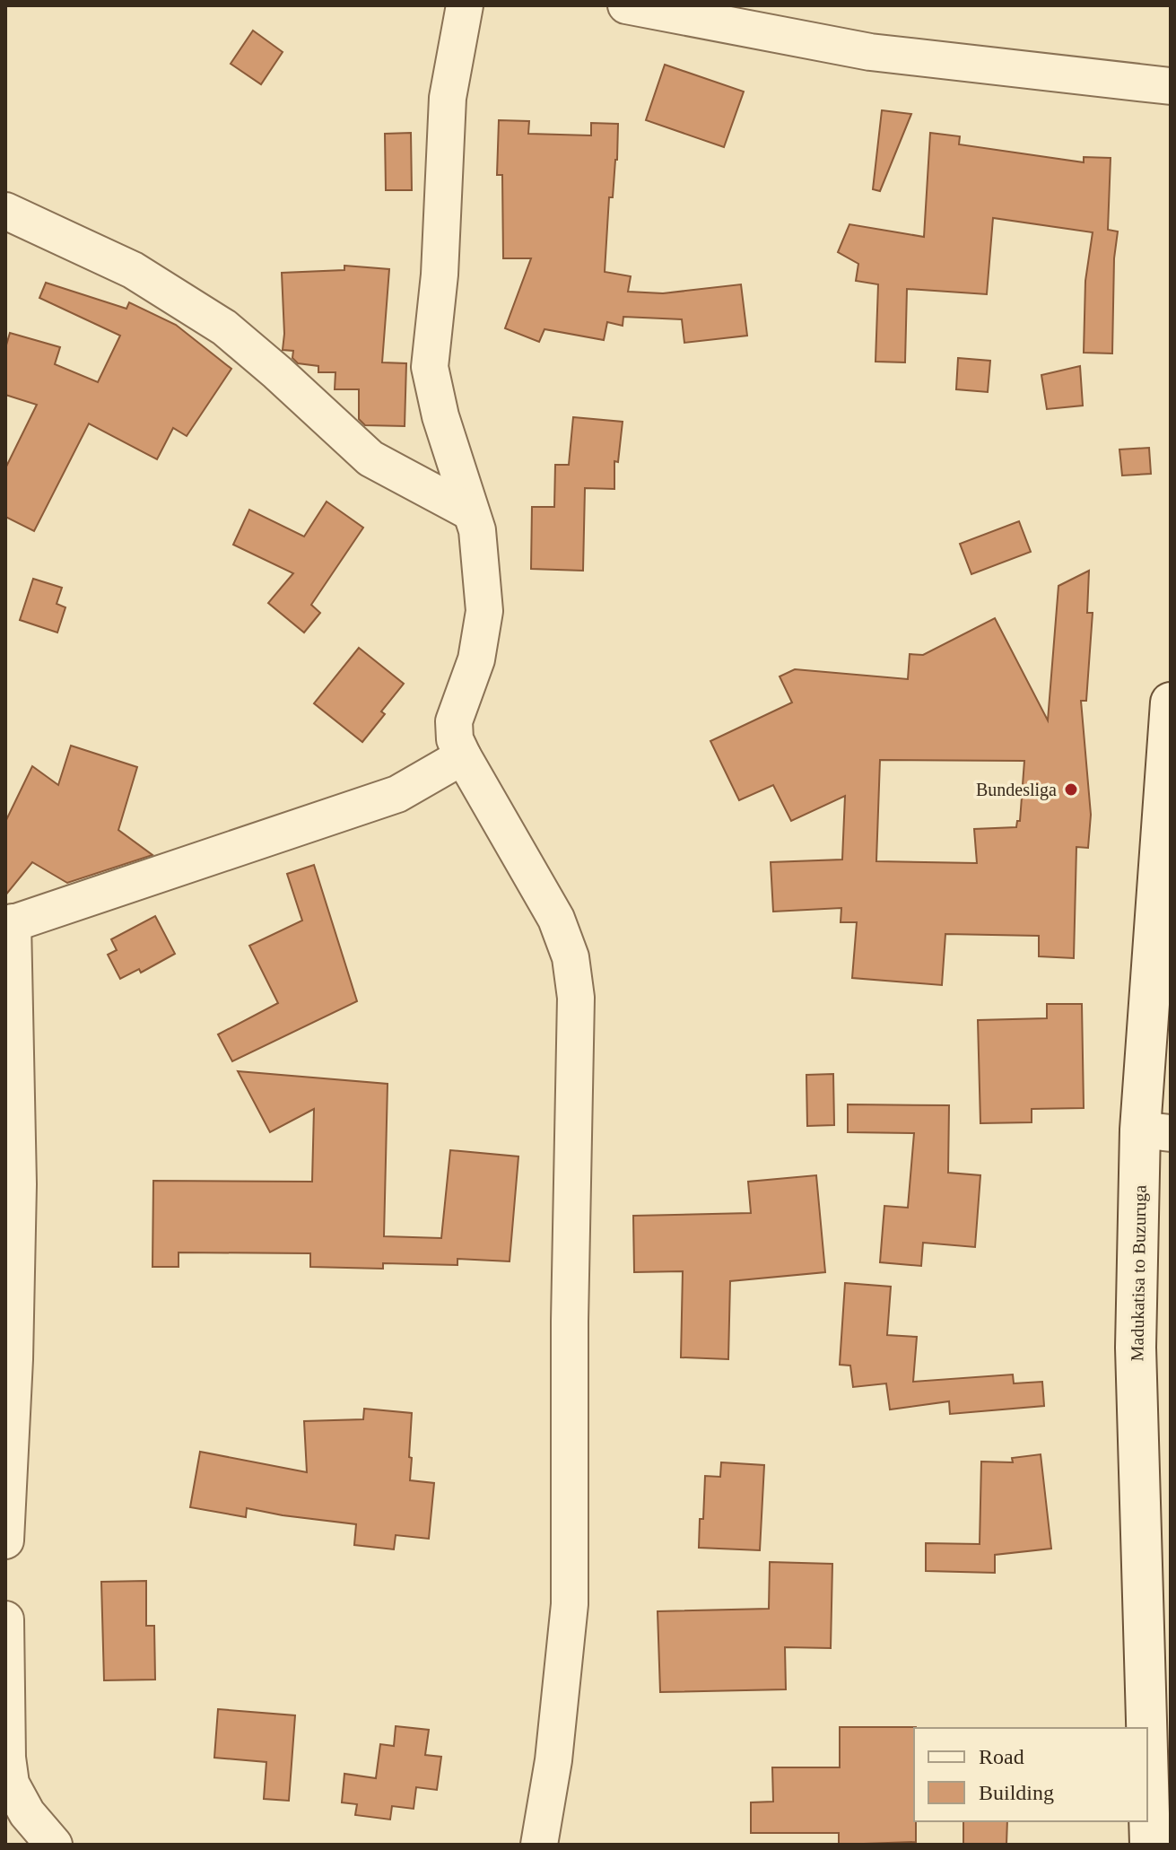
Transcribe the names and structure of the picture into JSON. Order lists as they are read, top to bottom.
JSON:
{
  "streets": {
    "main road": ["Madukatisa to Buzuruga"]
  },
  "places": ["Bundesliga"],
  "legend": ["Road", "Building"]
}
